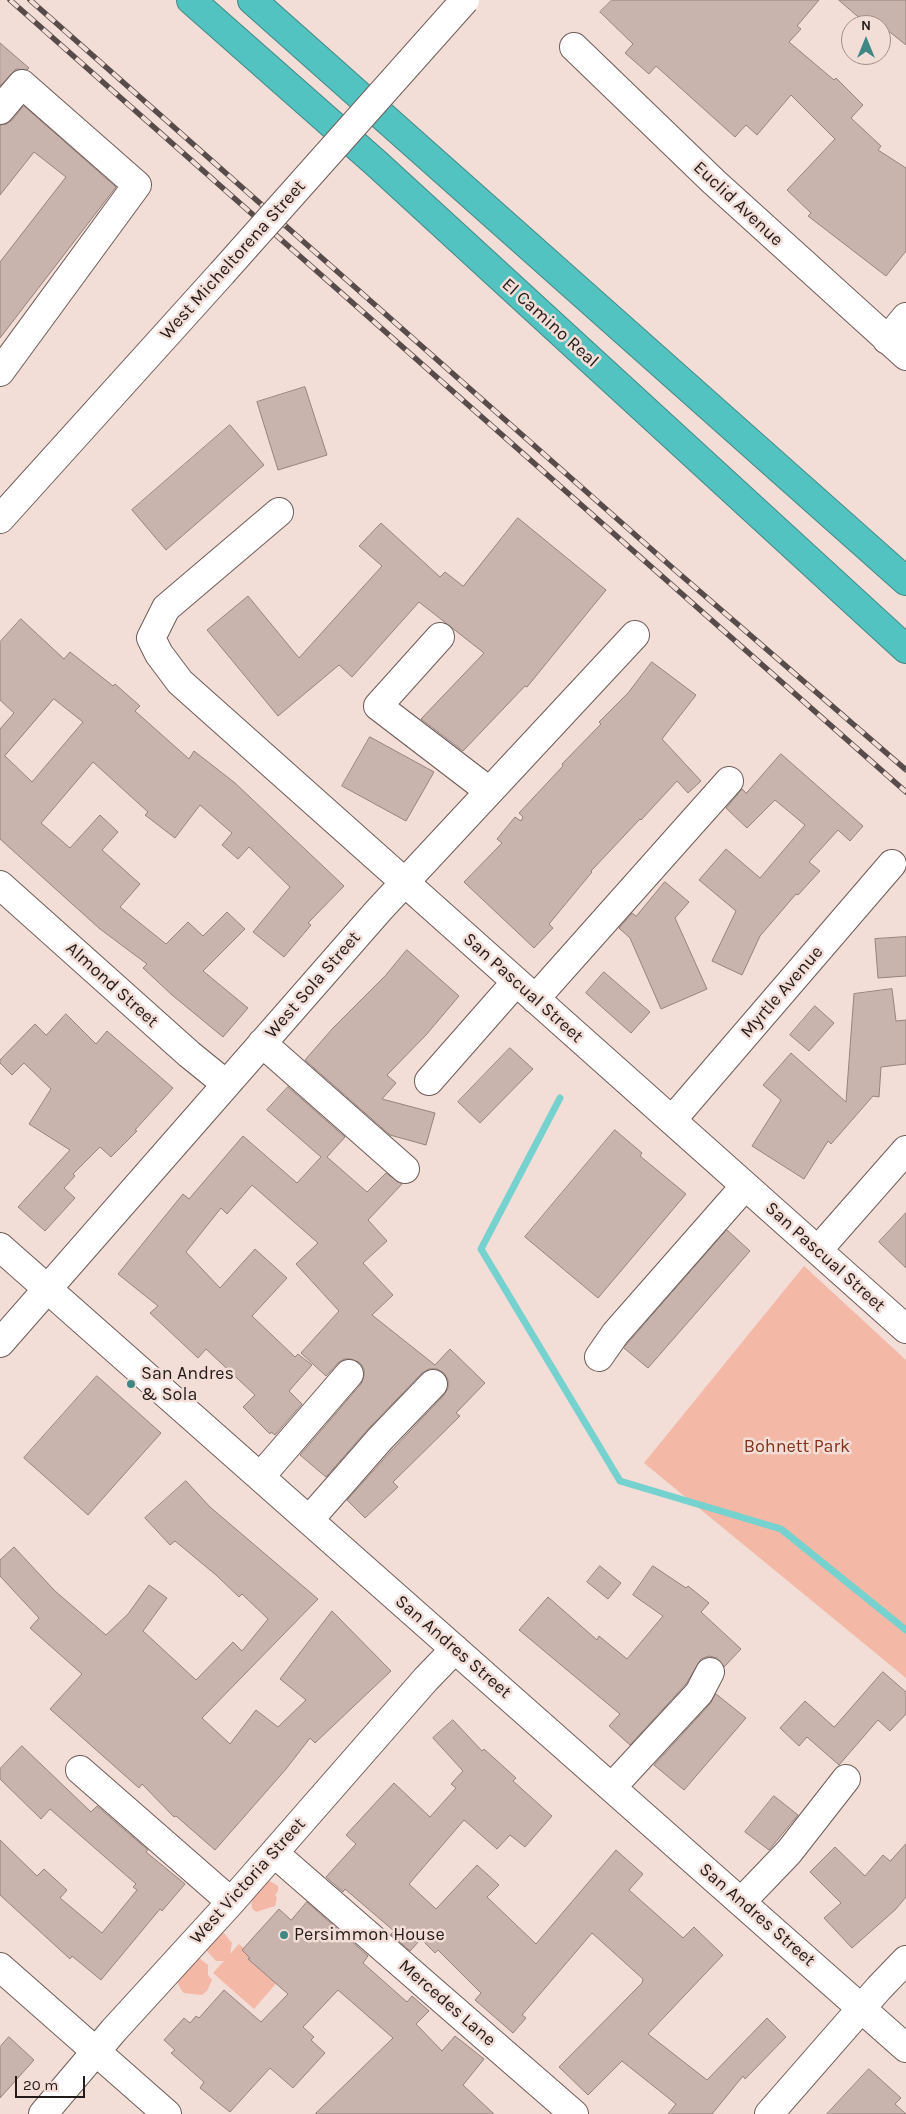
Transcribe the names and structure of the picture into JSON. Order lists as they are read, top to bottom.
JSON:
{
  "streets": {
    "highway": ["El Camino Real"],
    "street": [
      "Euclid Avenue",
      "West Micheltorena Street",
      "Almond Street",
      "West Sola Street",
      "San Pascual Street",
      "Myrtle Avenue",
      "San Andres Street",
      "West Victoria Street",
      "Mercedes Lane"
    ]
  },
  "crossings": [
    ["Almond Street", "West Sola Street"],
    ["West Sola Street", "San Pascual Street"],
    ["West Sola Street", "San Andres Street"],
    ["San Pascual Street", "Myrtle Avenue"],
    ["San Andres Street", "West Victoria Street"],
    ["West Victoria Street", "Mercedes Lane"]
  ],
  "parks": ["Bohnett Park"],
  "places": ["San Andres & Sola", "Persimmon House"],
  "scale_bar": "20 m",
  "north": "top"
}
